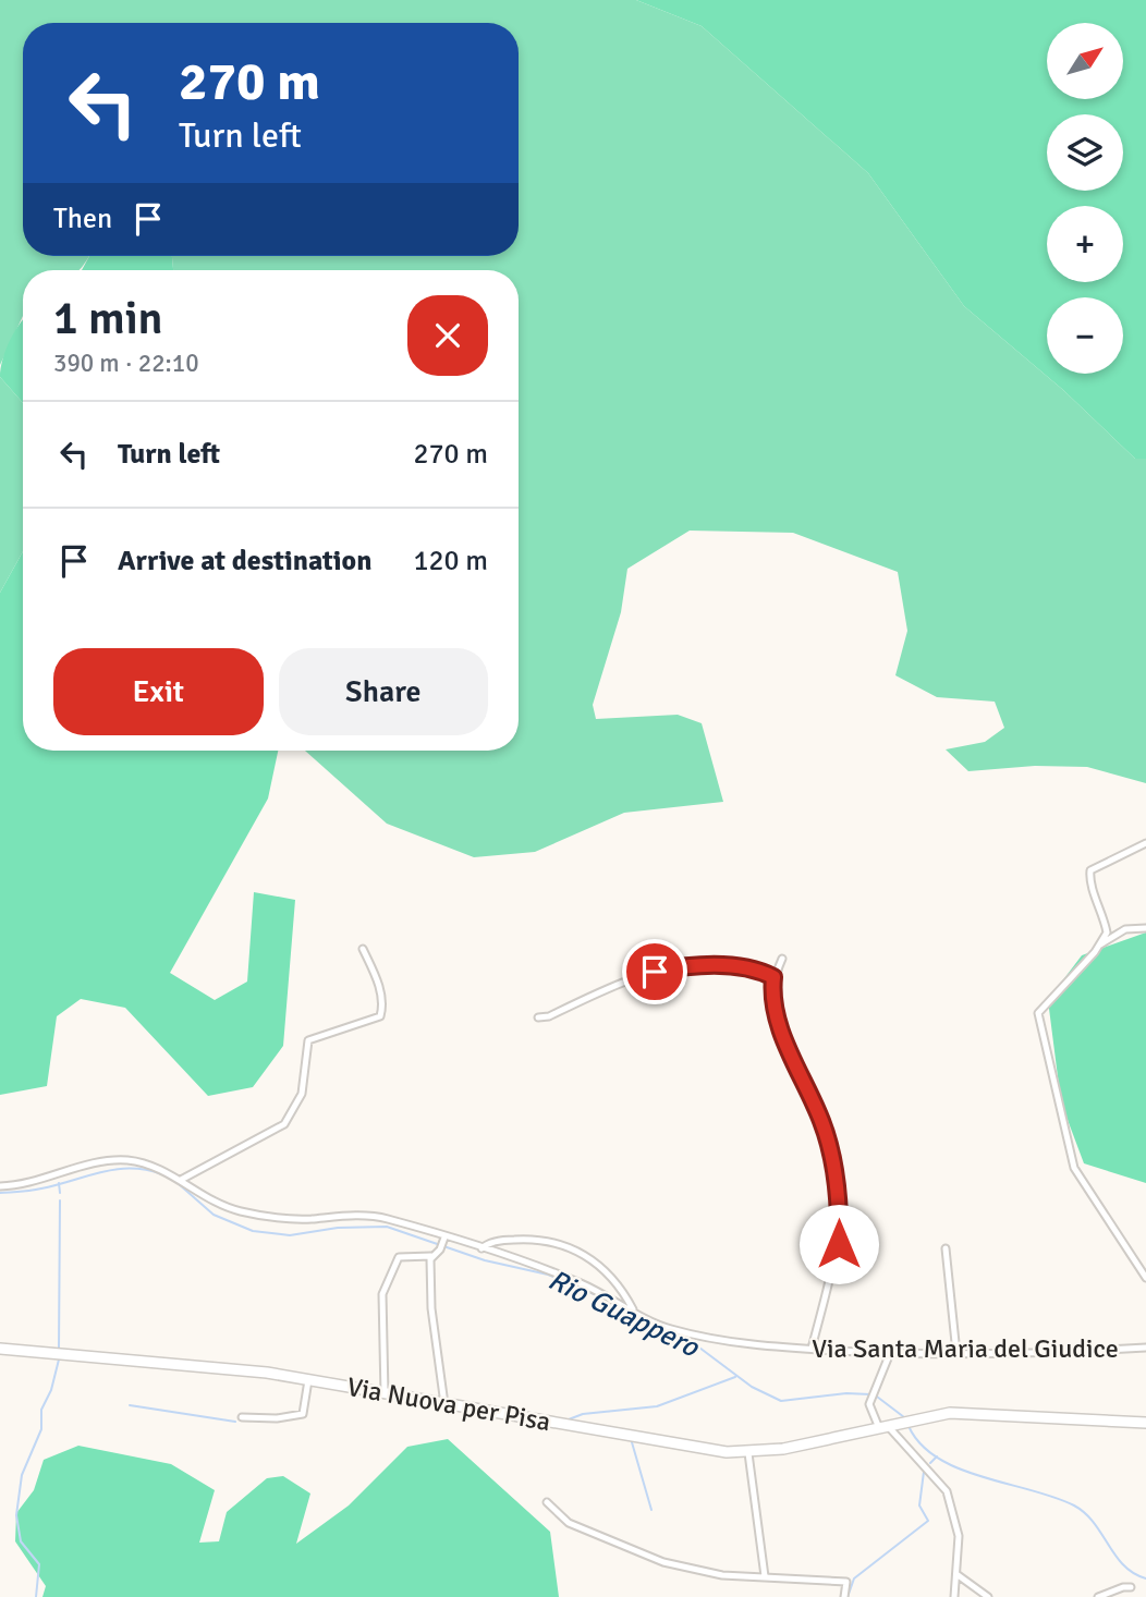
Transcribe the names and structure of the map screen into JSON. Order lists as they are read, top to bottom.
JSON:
{
  "streets": {
    "main road": ["Via Nuova per Pisa"],
    "street": ["Via Santa Maria del Giudice"]
  },
  "water": ["Rio Guappero"],
  "north": "top right",
  "page": {
    "map_buttons": ["+", "−"],
    "turn": ["270 m", "Turn left"],
    "then": "Then",
    "heading": ["1 min", "390 m · 22:10"],
    "list": [
      {
        "name": "Turn left",
        "value": "270 m"
      },
      {
        "name": "Arrive at destination",
        "value": "120 m"
      }
    ],
    "buttons": ["Exit", "Share"]
  }
}
